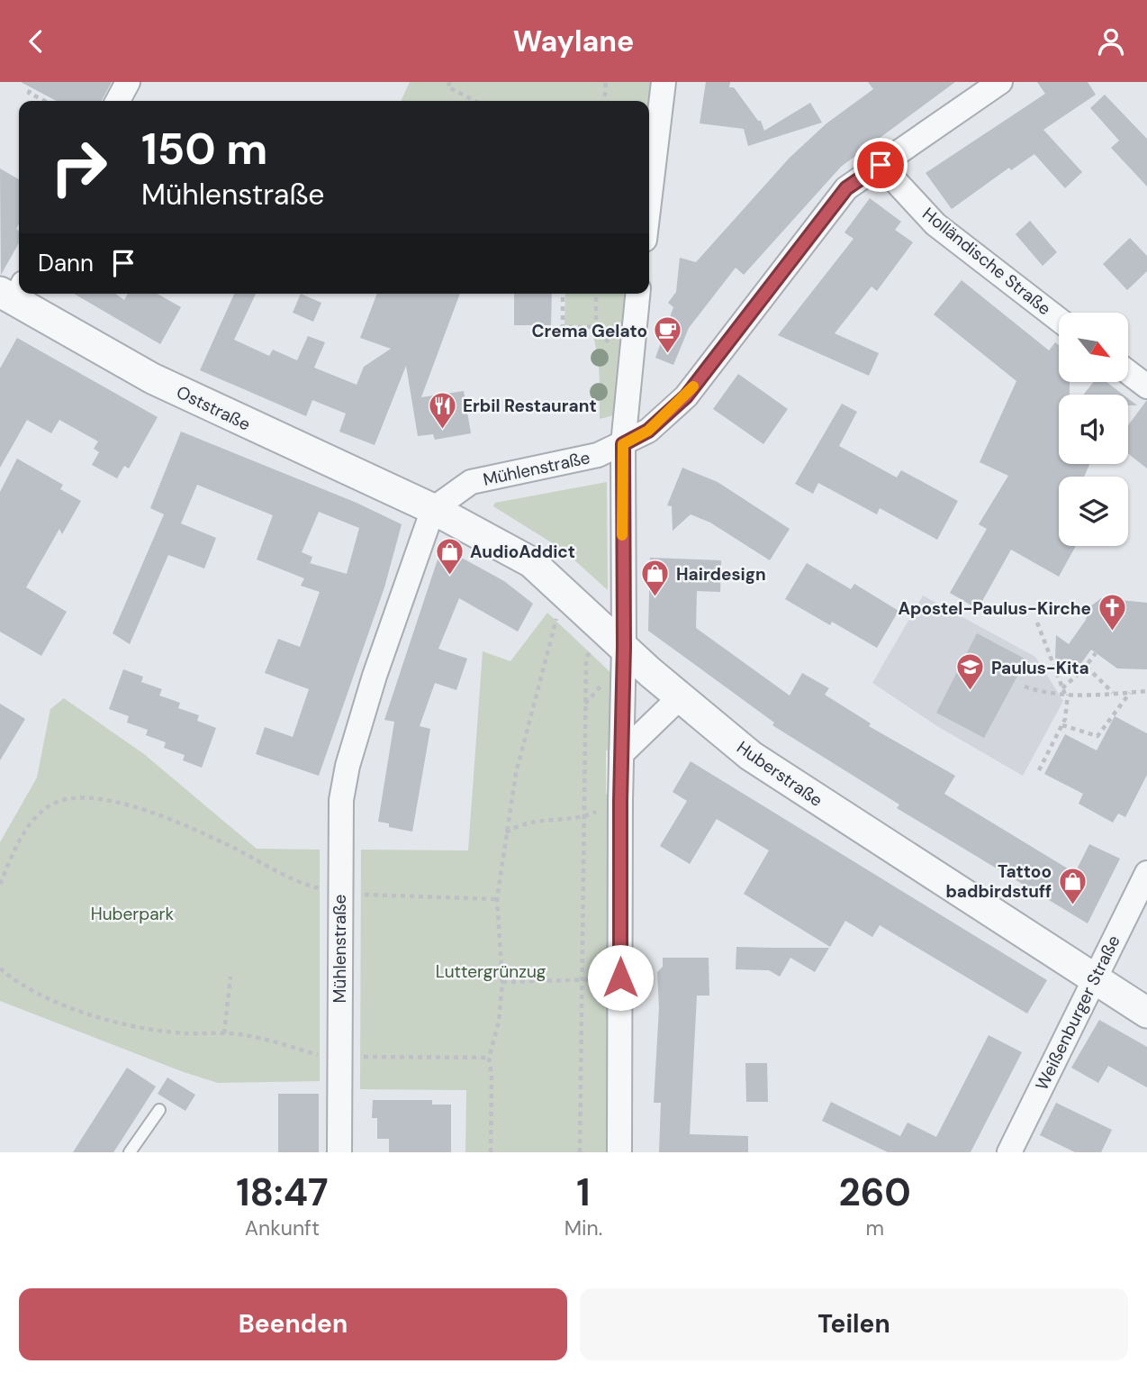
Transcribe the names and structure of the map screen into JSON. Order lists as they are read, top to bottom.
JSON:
{
  "streets": {
    "street": [
      "Holländische Straße",
      "Oststraße",
      "Mühlenstraße",
      "Huberstraße",
      "Weißenburger Straße"
    ]
  },
  "crossings": [
    ["Holländische Straße", "Mühlenstraße"],
    ["Oststraße", "Mühlenstraße"],
    ["Oststraße", "Huberstraße"],
    ["Mühlenstraße", "Huberstraße"],
    ["Huberstraße", "Weißenburger Straße"]
  ],
  "parks": ["Huberpark", "Luttergrünzug"],
  "places": {
    "cafe": ["Crema Gelato"],
    "restaurant": ["Erbil Restaurant"],
    "shop": ["AudioAddict", "Hairdesign", "Tattoo badbirdstuff"],
    "church": ["Apostel-Paulus-Kirche"],
    "school or university": ["Paulus-Kita"]
  },
  "north": "bottom right",
  "page": {
    "header": "Waylane",
    "turn": ["150 m", "Mühlenstraße"],
    "then": "Dann",
    "eta": [
      "18:47",
      "Ankunft",
      "1",
      "Min.",
      "260",
      "m"
    ],
    "buttons": ["Beenden", "Teilen"]
  }
}
